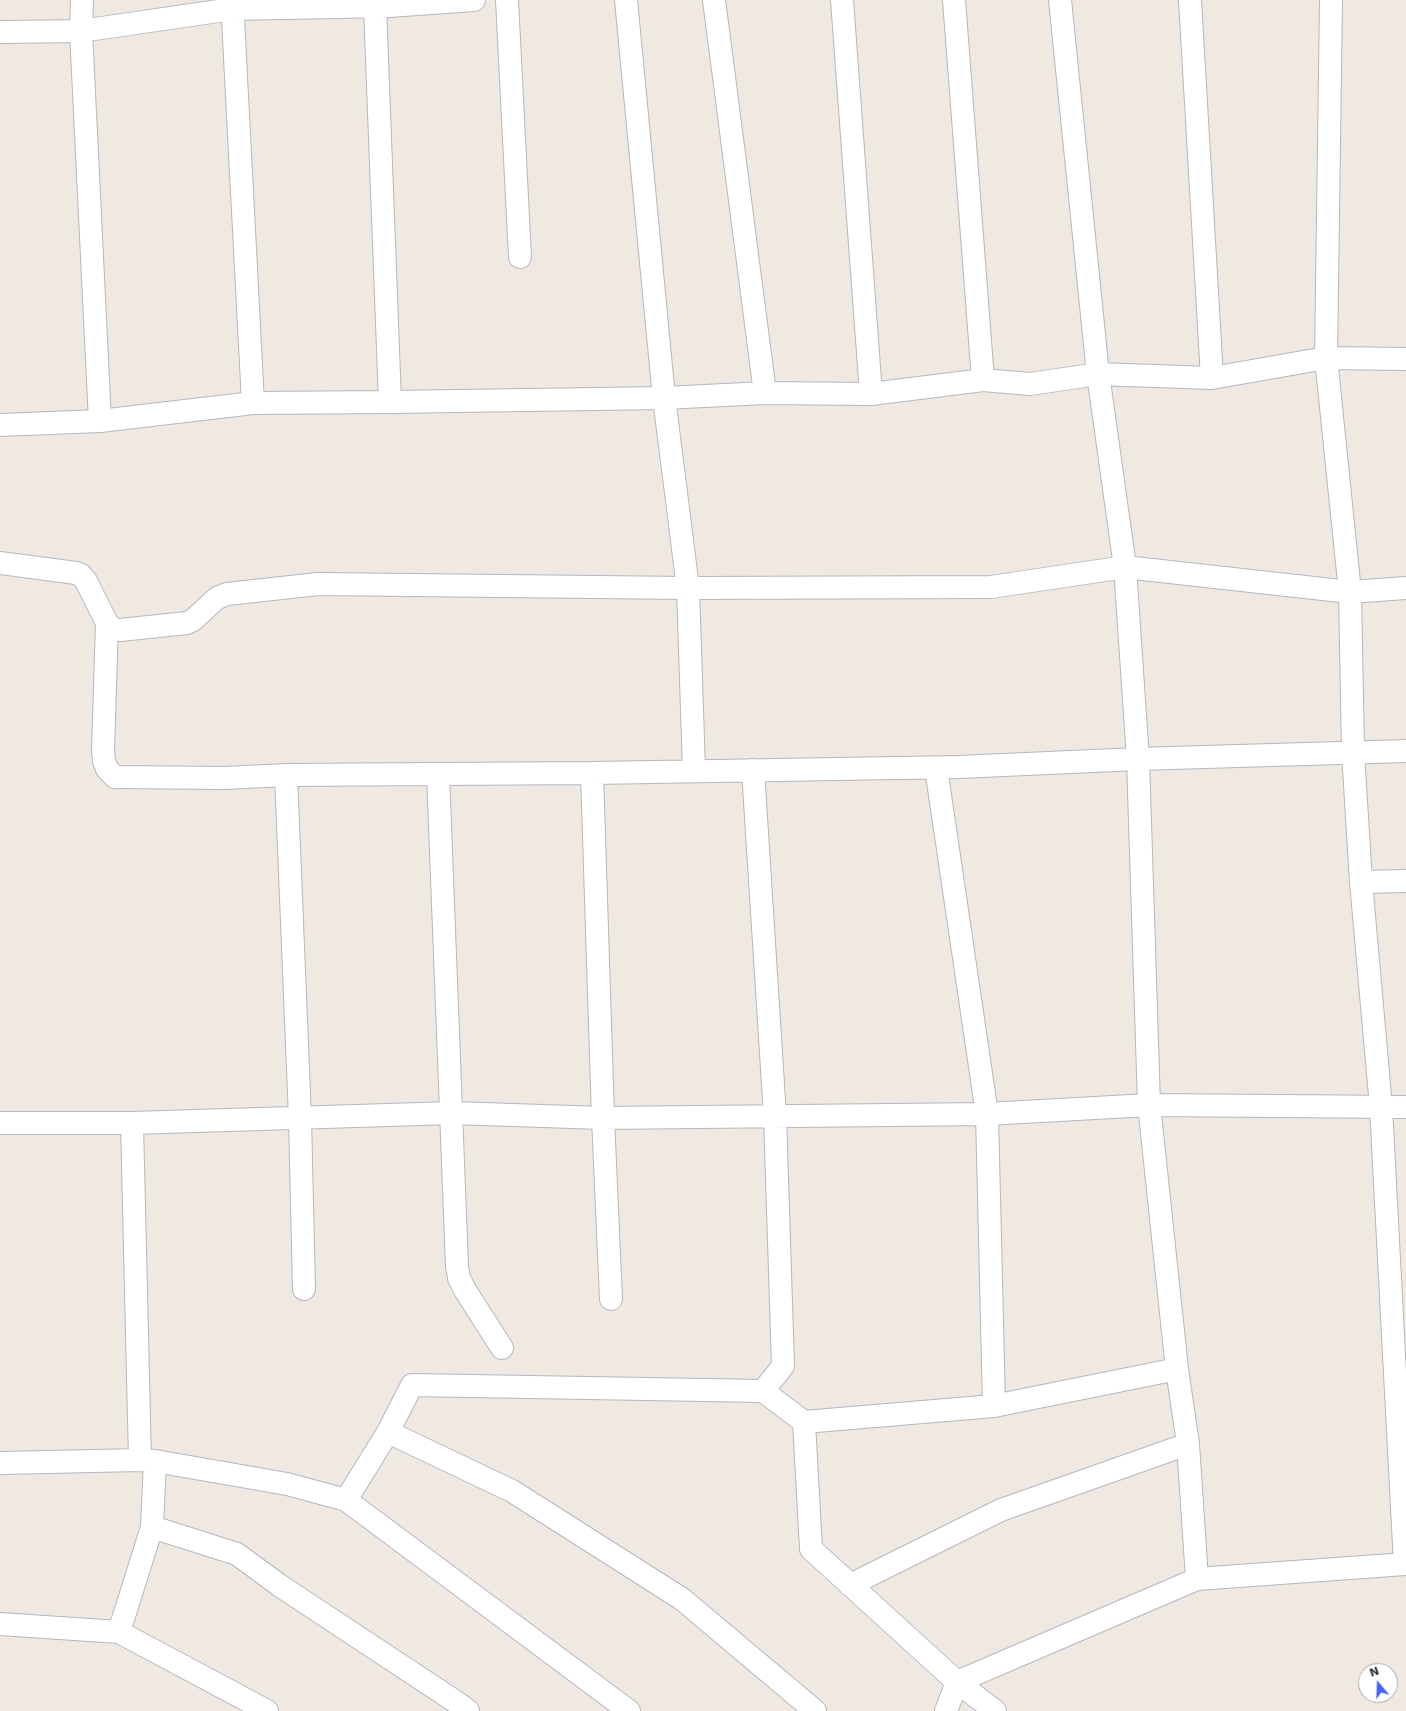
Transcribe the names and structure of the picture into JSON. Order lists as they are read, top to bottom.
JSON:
{
  "north": "top"
}
